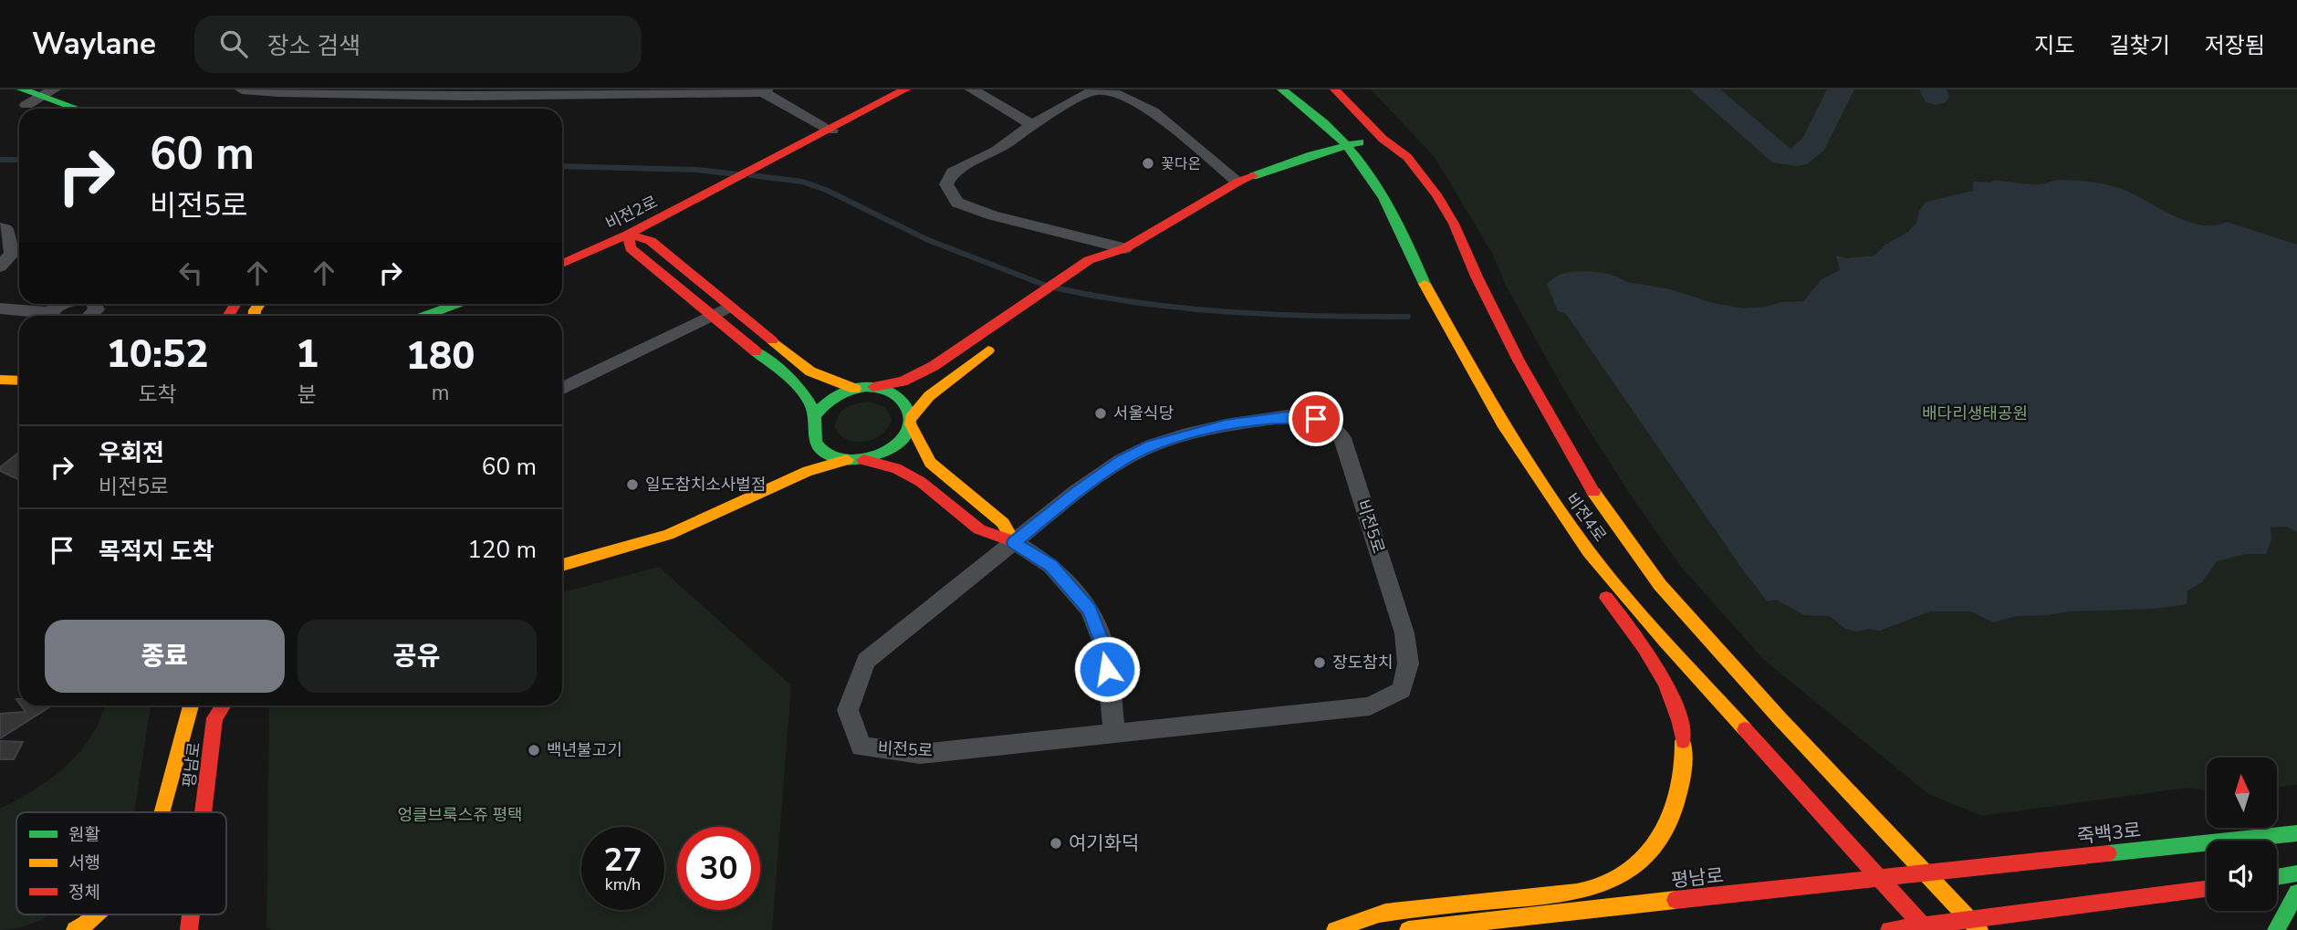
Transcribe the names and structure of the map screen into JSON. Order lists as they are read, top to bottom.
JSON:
{
  "streets": {
    "street": [
      "비전2로",
      "비전4로",
      "비전5로",
      "평남로",
      "죽백3로"
    ]
  },
  "crossings": [
    ["비전4로", "평남로"],
    ["비전4로", "죽백3로"],
    ["평남로", "죽백3로"]
  ],
  "parks": ["배다리생태공원", "엉클브룩스쥬 평택"],
  "places": [
    "꽃다온",
    "서울식당",
    "일도참치소사벌점",
    "장도참치",
    "백년불고기",
    "여기화덕"
  ],
  "legend": ["원활", "서행", "정체"],
  "north": "top",
  "page": {
    "header": "Waylane",
    "search": "장소 검색",
    "nav": ["지도", "길찾기", "저장됨"],
    "turn": ["60 m", "비전5로"],
    "eta": [
      "10:52",
      "도착",
      "1",
      "분",
      "180",
      "m"
    ],
    "list": [
      {
        "name": "우회전",
        "note": "비전5로",
        "value": "60 m"
      },
      {
        "name": "목적지 도착",
        "value": "120 m"
      }
    ],
    "buttons": ["종료", "공유"],
    "speed": "27 km/h",
    "limit": "30"
  }
}
